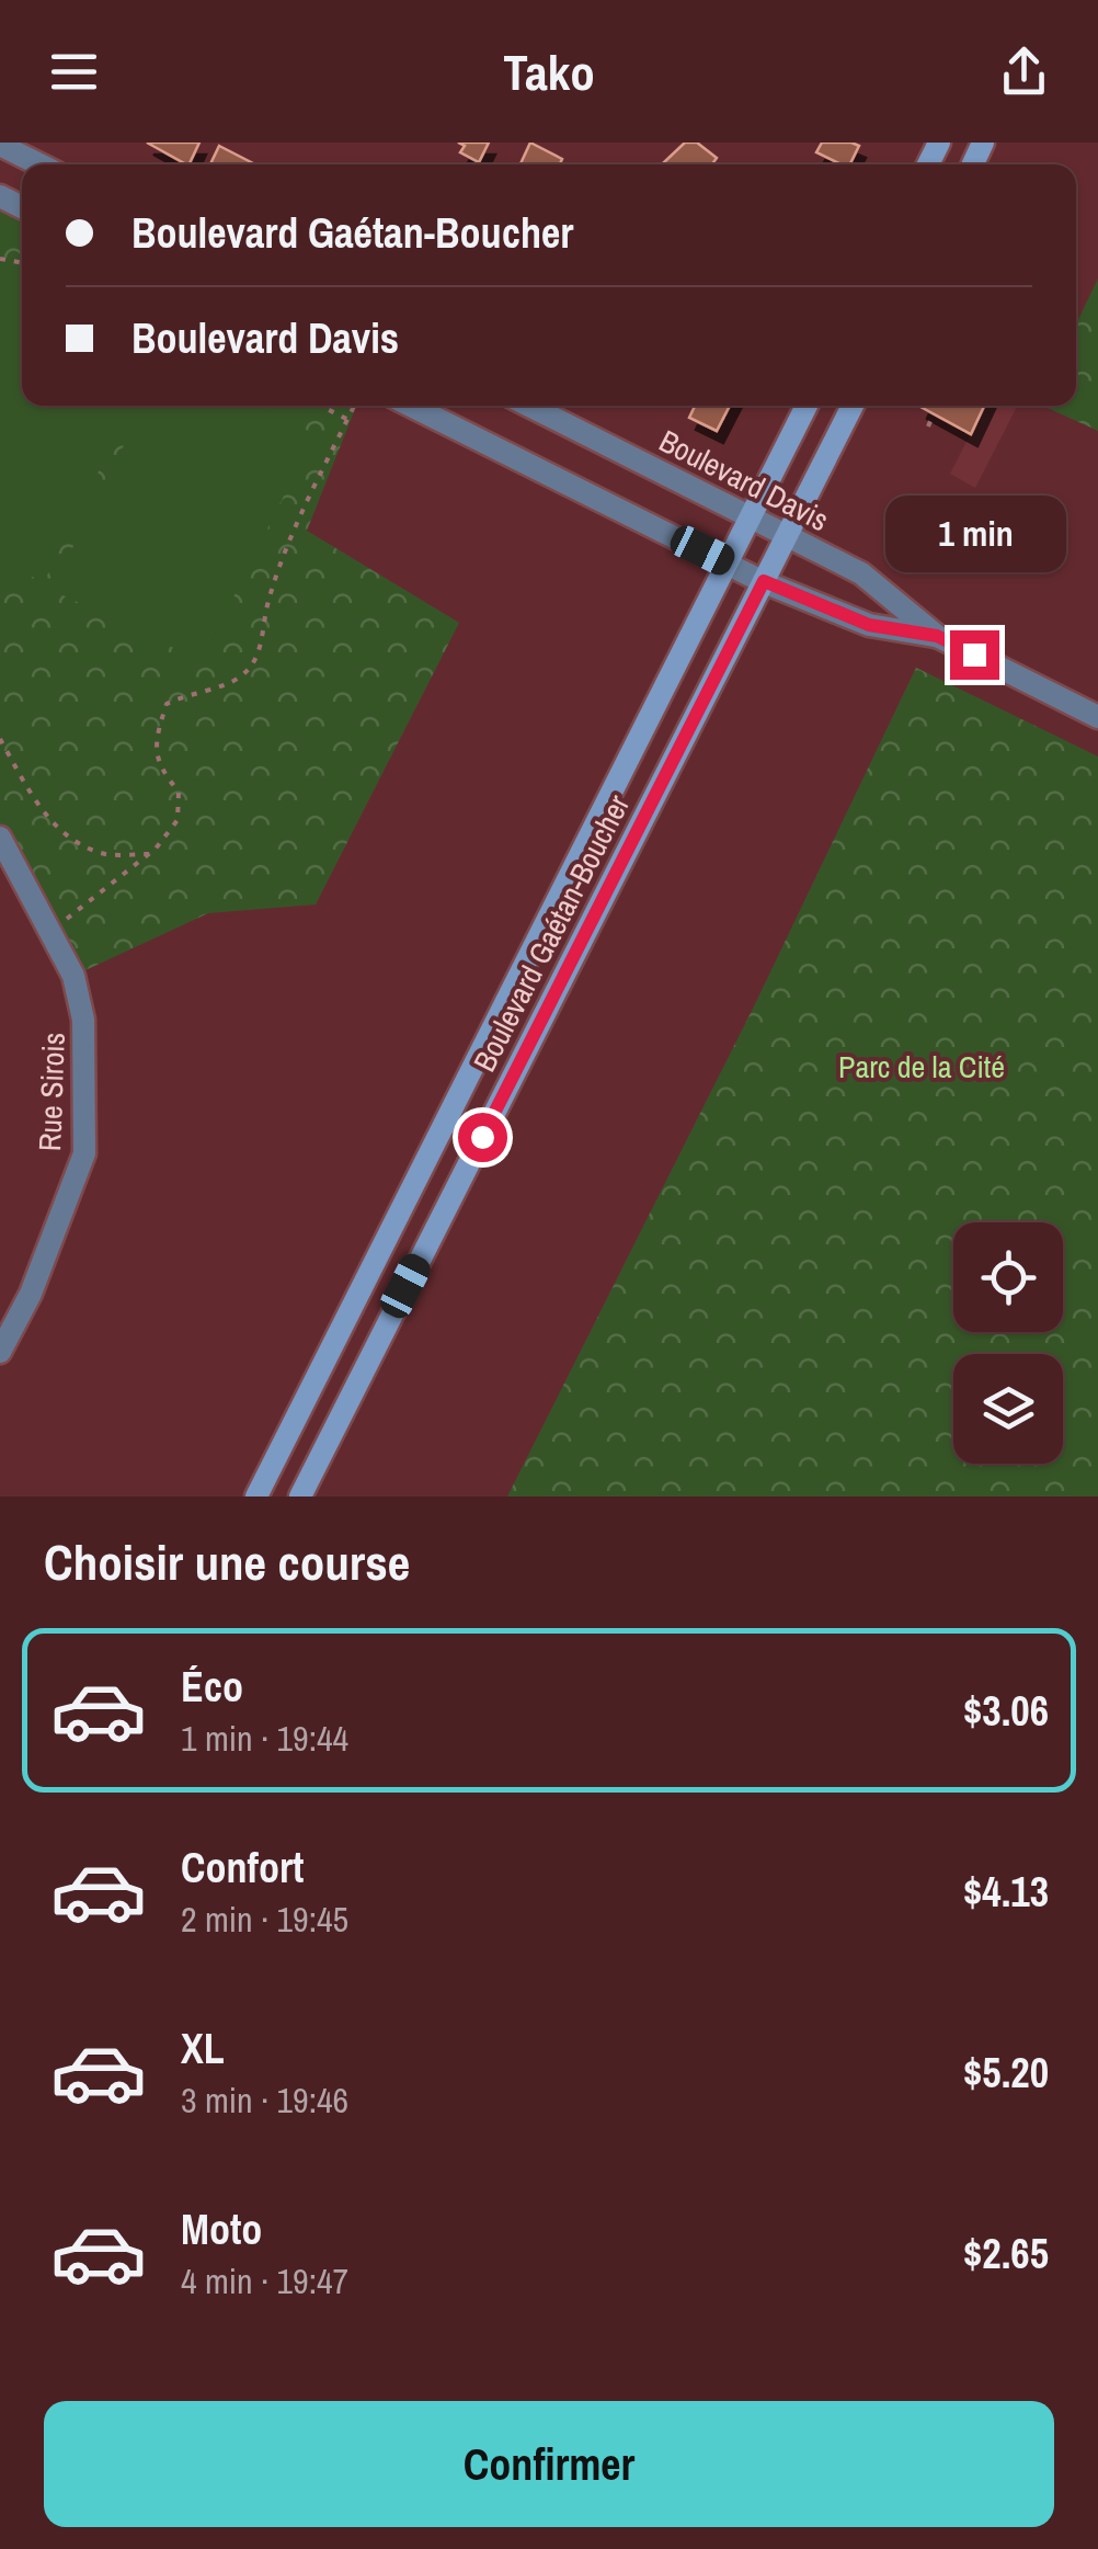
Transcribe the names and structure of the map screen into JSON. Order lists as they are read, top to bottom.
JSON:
{
  "streets": {
    "main road": ["Boulevard Gaétan-Boucher"],
    "street": ["Boulevard Davis", "Rue Sirois"]
  },
  "crossings": [
    ["Boulevard Davis", "Boulevard Gaétan-Boucher"]
  ],
  "parks": ["Parc de la Cité"],
  "page": {
    "header": "Tako",
    "banner": ["Boulevard Gaétan-Boucher", "Boulevard Davis"],
    "bubble": "1 min",
    "heading": "Choisir une course",
    "list": [
      {
        "name": "Éco",
        "note": "1 min · 19:44",
        "value": "$3.06"
      },
      {
        "name": "Confort",
        "note": "2 min · 19:45",
        "value": "$4.13"
      },
      {
        "name": "XL",
        "note": "3 min · 19:46",
        "value": "$5.20"
      },
      {
        "name": "Moto",
        "note": "4 min · 19:47",
        "value": "$2.65"
      }
    ],
    "buttons": "Confirmer"
  }
}
